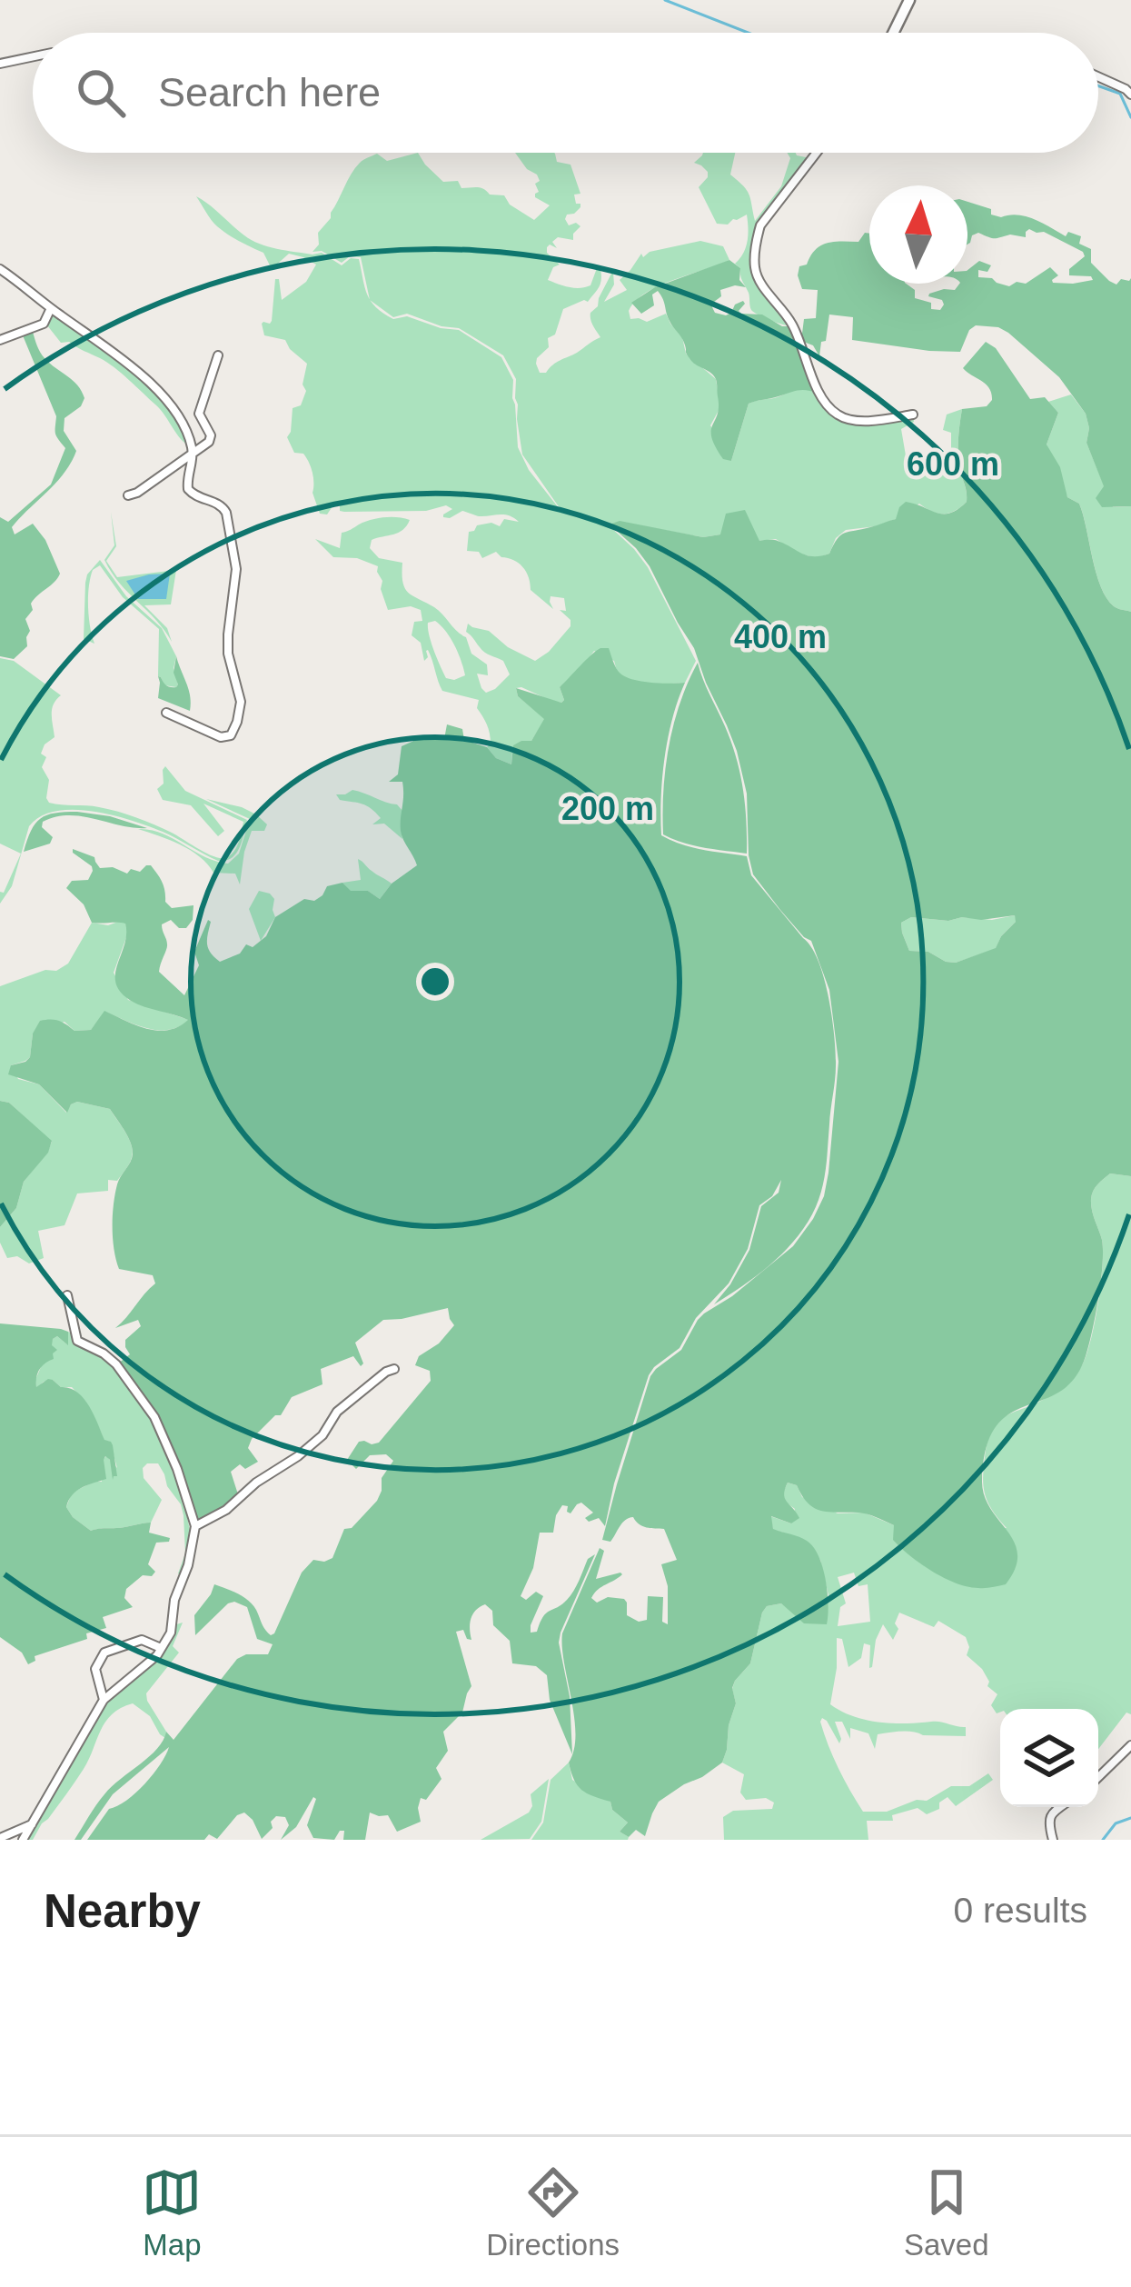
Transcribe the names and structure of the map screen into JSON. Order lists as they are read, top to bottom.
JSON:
{
  "north": "top",
  "page": {
    "search": "Search here",
    "heading": ["Nearby", "0 results"],
    "nav": ["Map", "Directions", "Saved"]
  },
  "rings": ["600 m", "400 m", "200 m"]
}
